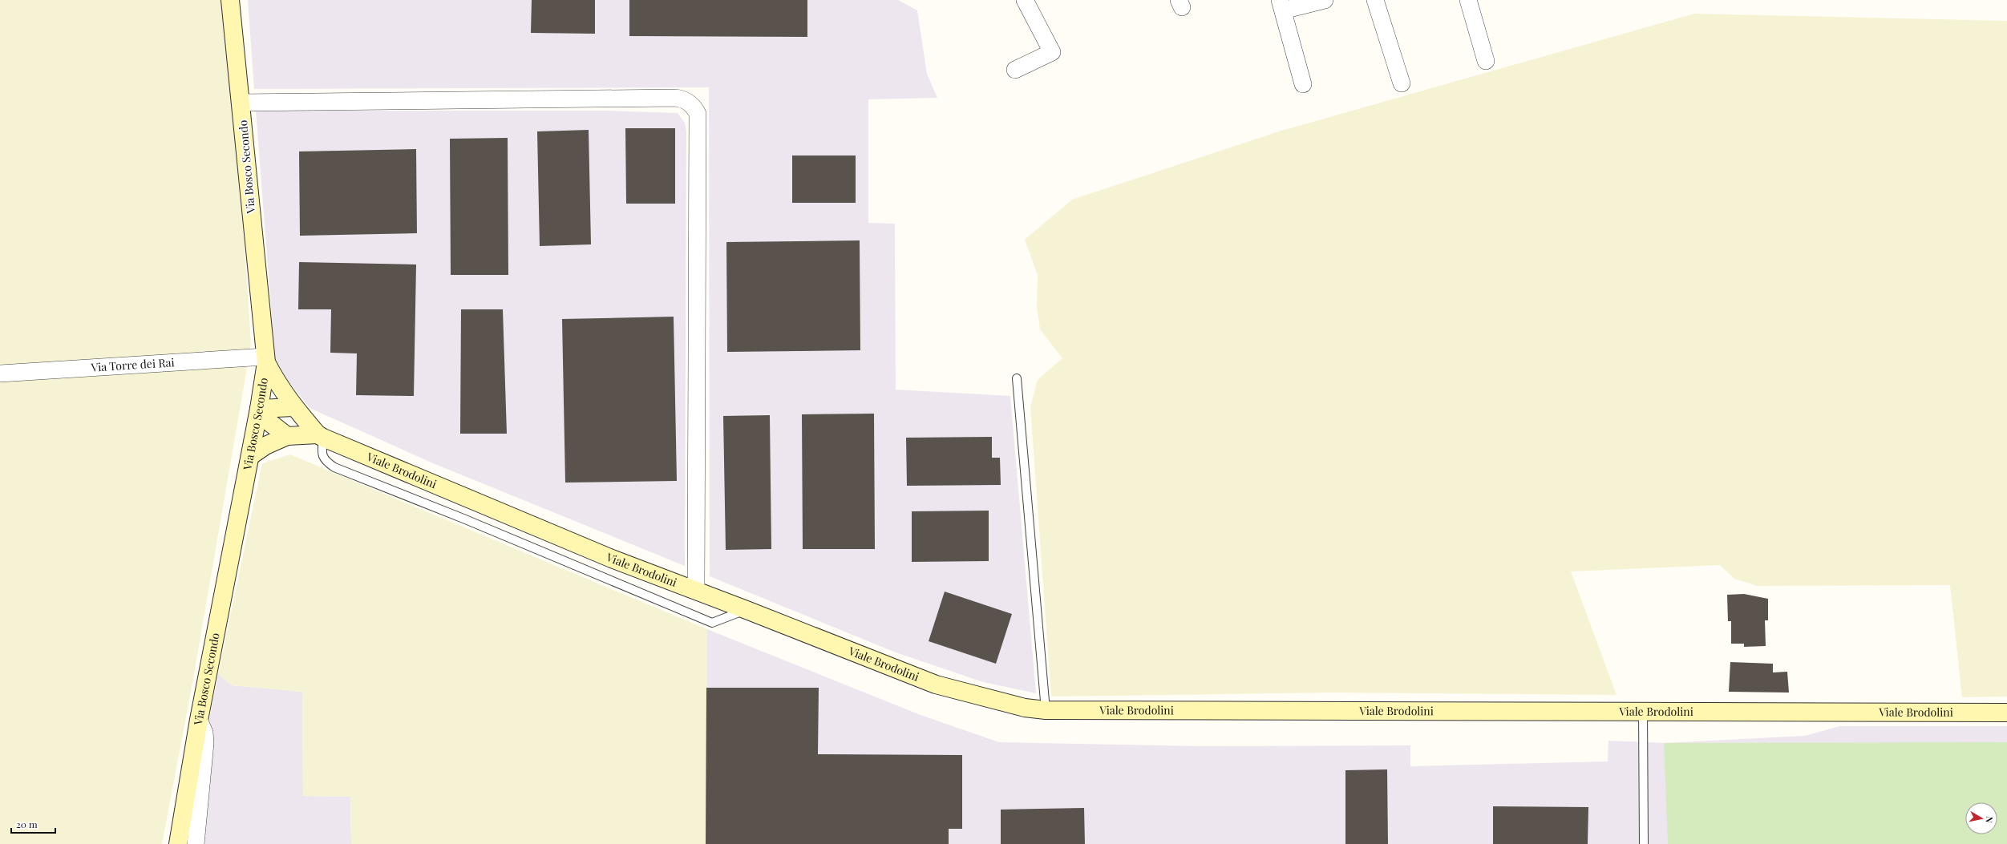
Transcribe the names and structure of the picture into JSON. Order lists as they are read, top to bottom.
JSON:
{
  "streets": {
    "street": ["Via Bosco Secondo", "Via Torre dei Rai", "Viale Brodolini"]
  },
  "crossings": [
    ["Via Bosco Secondo", "Via Torre dei Rai"]
  ],
  "scale_bar": "20 m",
  "north": "right"
}
